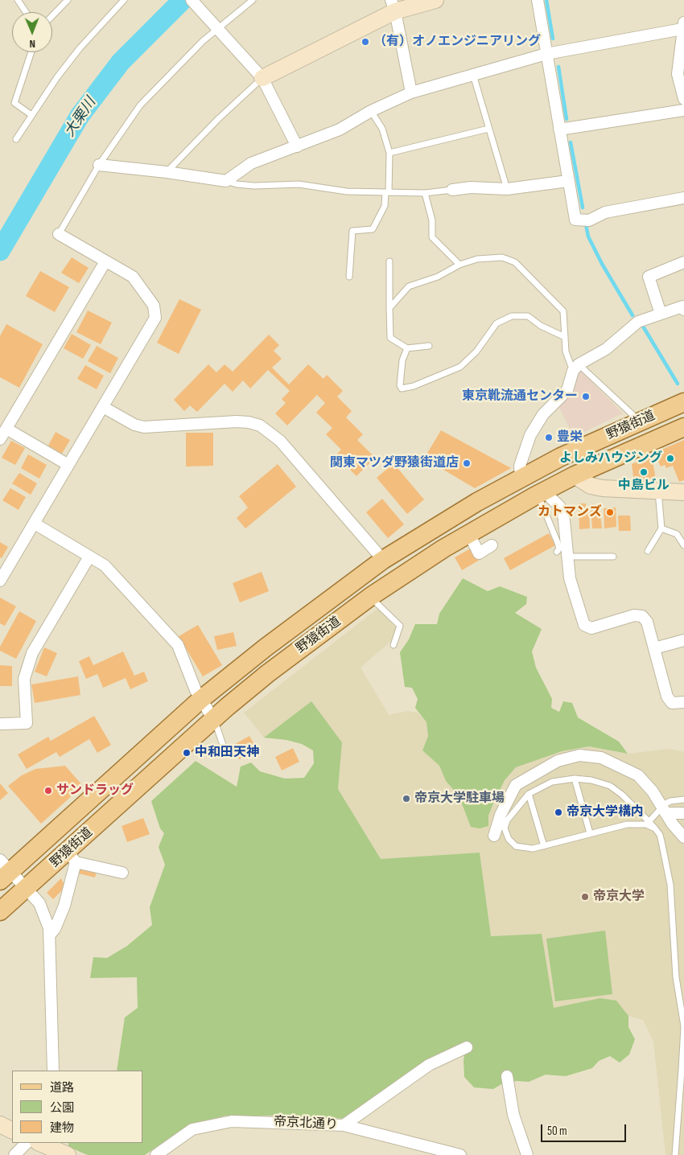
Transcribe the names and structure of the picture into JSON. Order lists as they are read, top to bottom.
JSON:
{
  "streets": {
    "main road": ["野猿街道"],
    "street": ["帝京北通り"]
  },
  "water": ["大栗川"],
  "places": [
    "（有）オノエンジニアリング",
    "東京靴流通センター",
    "豊栄",
    "よしみハウジング",
    "関東マツダ野猿街道店",
    "中島ビル",
    "カトマンズ",
    "中和田天神",
    "サンドラッグ",
    "帝京大学駐車場",
    "帝京大学構内",
    "帝京大学"
  ],
  "legend": ["道路", "公園", "建物"],
  "scale_bar": "50 m",
  "north": "bottom"
}
